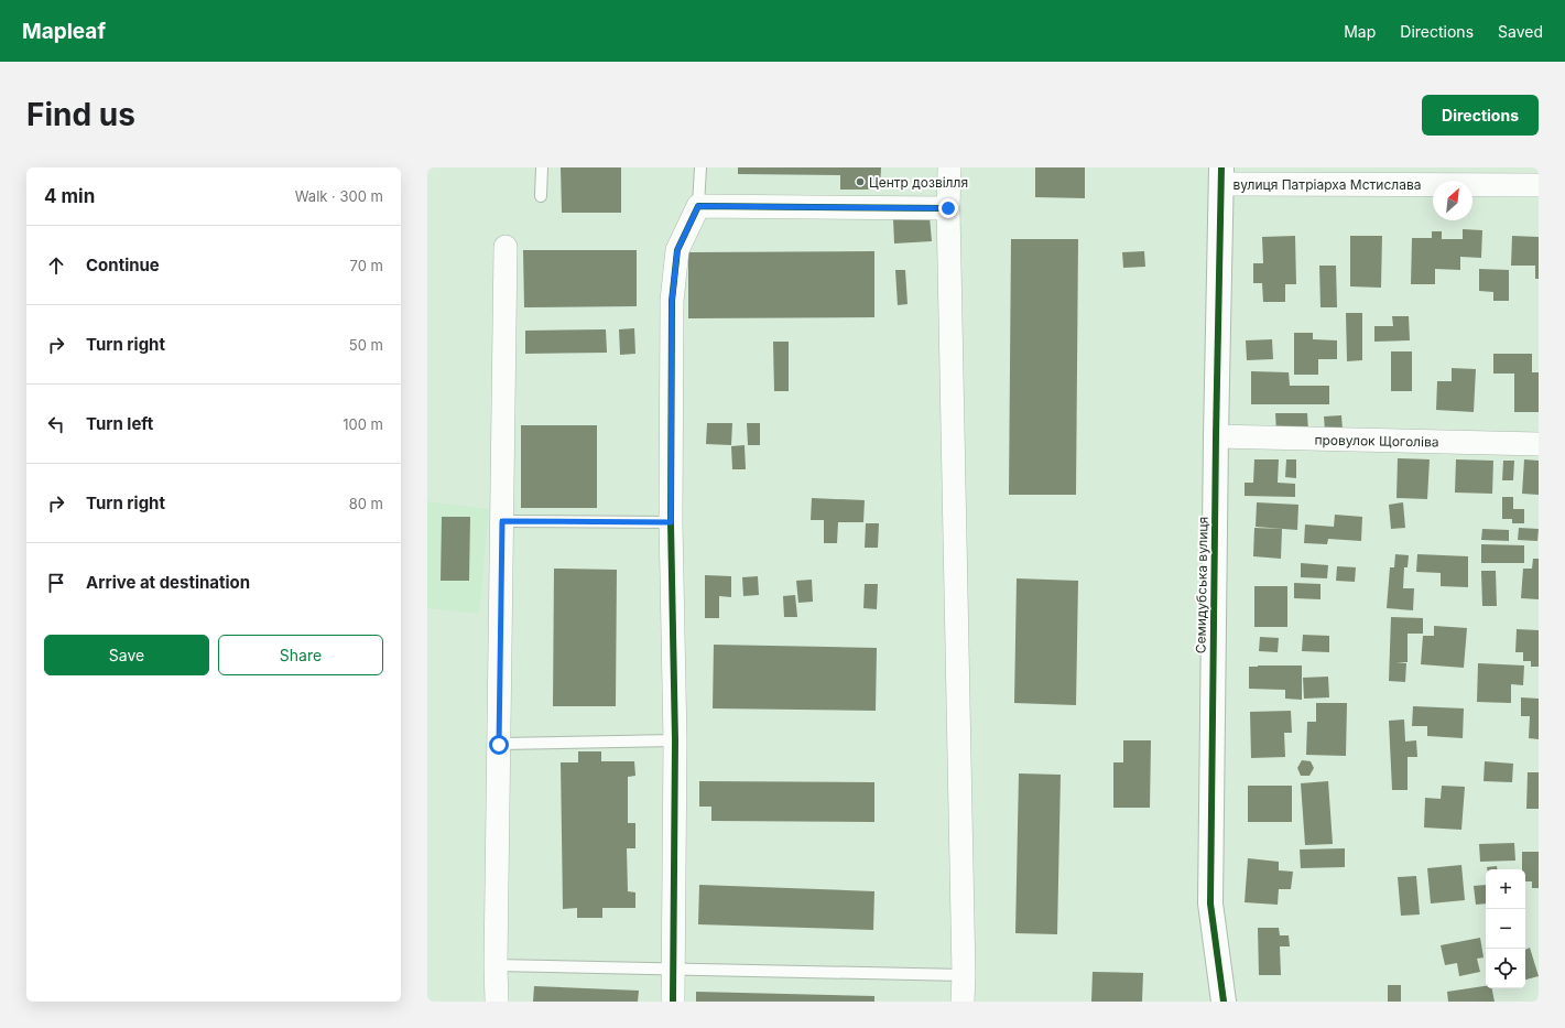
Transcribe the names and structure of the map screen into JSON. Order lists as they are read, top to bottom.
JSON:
{
  "streets": {
    "street": ["вулиця Патріарха Мстислава", "провулок Щоголіва", "Семидубська вулиця"]
  },
  "crossings": [
    ["вулиця Патріарха Мстислава", "Семидубська вулиця"],
    ["провулок Щоголіва", "Семидубська вулиця"]
  ],
  "places": ["Центр дозвілля"],
  "north": "top right",
  "page": {
    "header": "Mapleaf",
    "nav": ["Map", "Directions", "Saved"],
    "buttons": [
      "Directions",
      ["Save", "Share"]
    ],
    "title": "Find us",
    "heading": ["4 min", "Walk · 300 m"],
    "list": [
      ["Continue", "70 m"],
      ["Turn right", "50 m"],
      ["Turn left", "100 m"],
      ["Turn right", "80 m"],
      "Arrive at destination"
    ],
    "map_buttons": ["+", "−"]
  }
}
